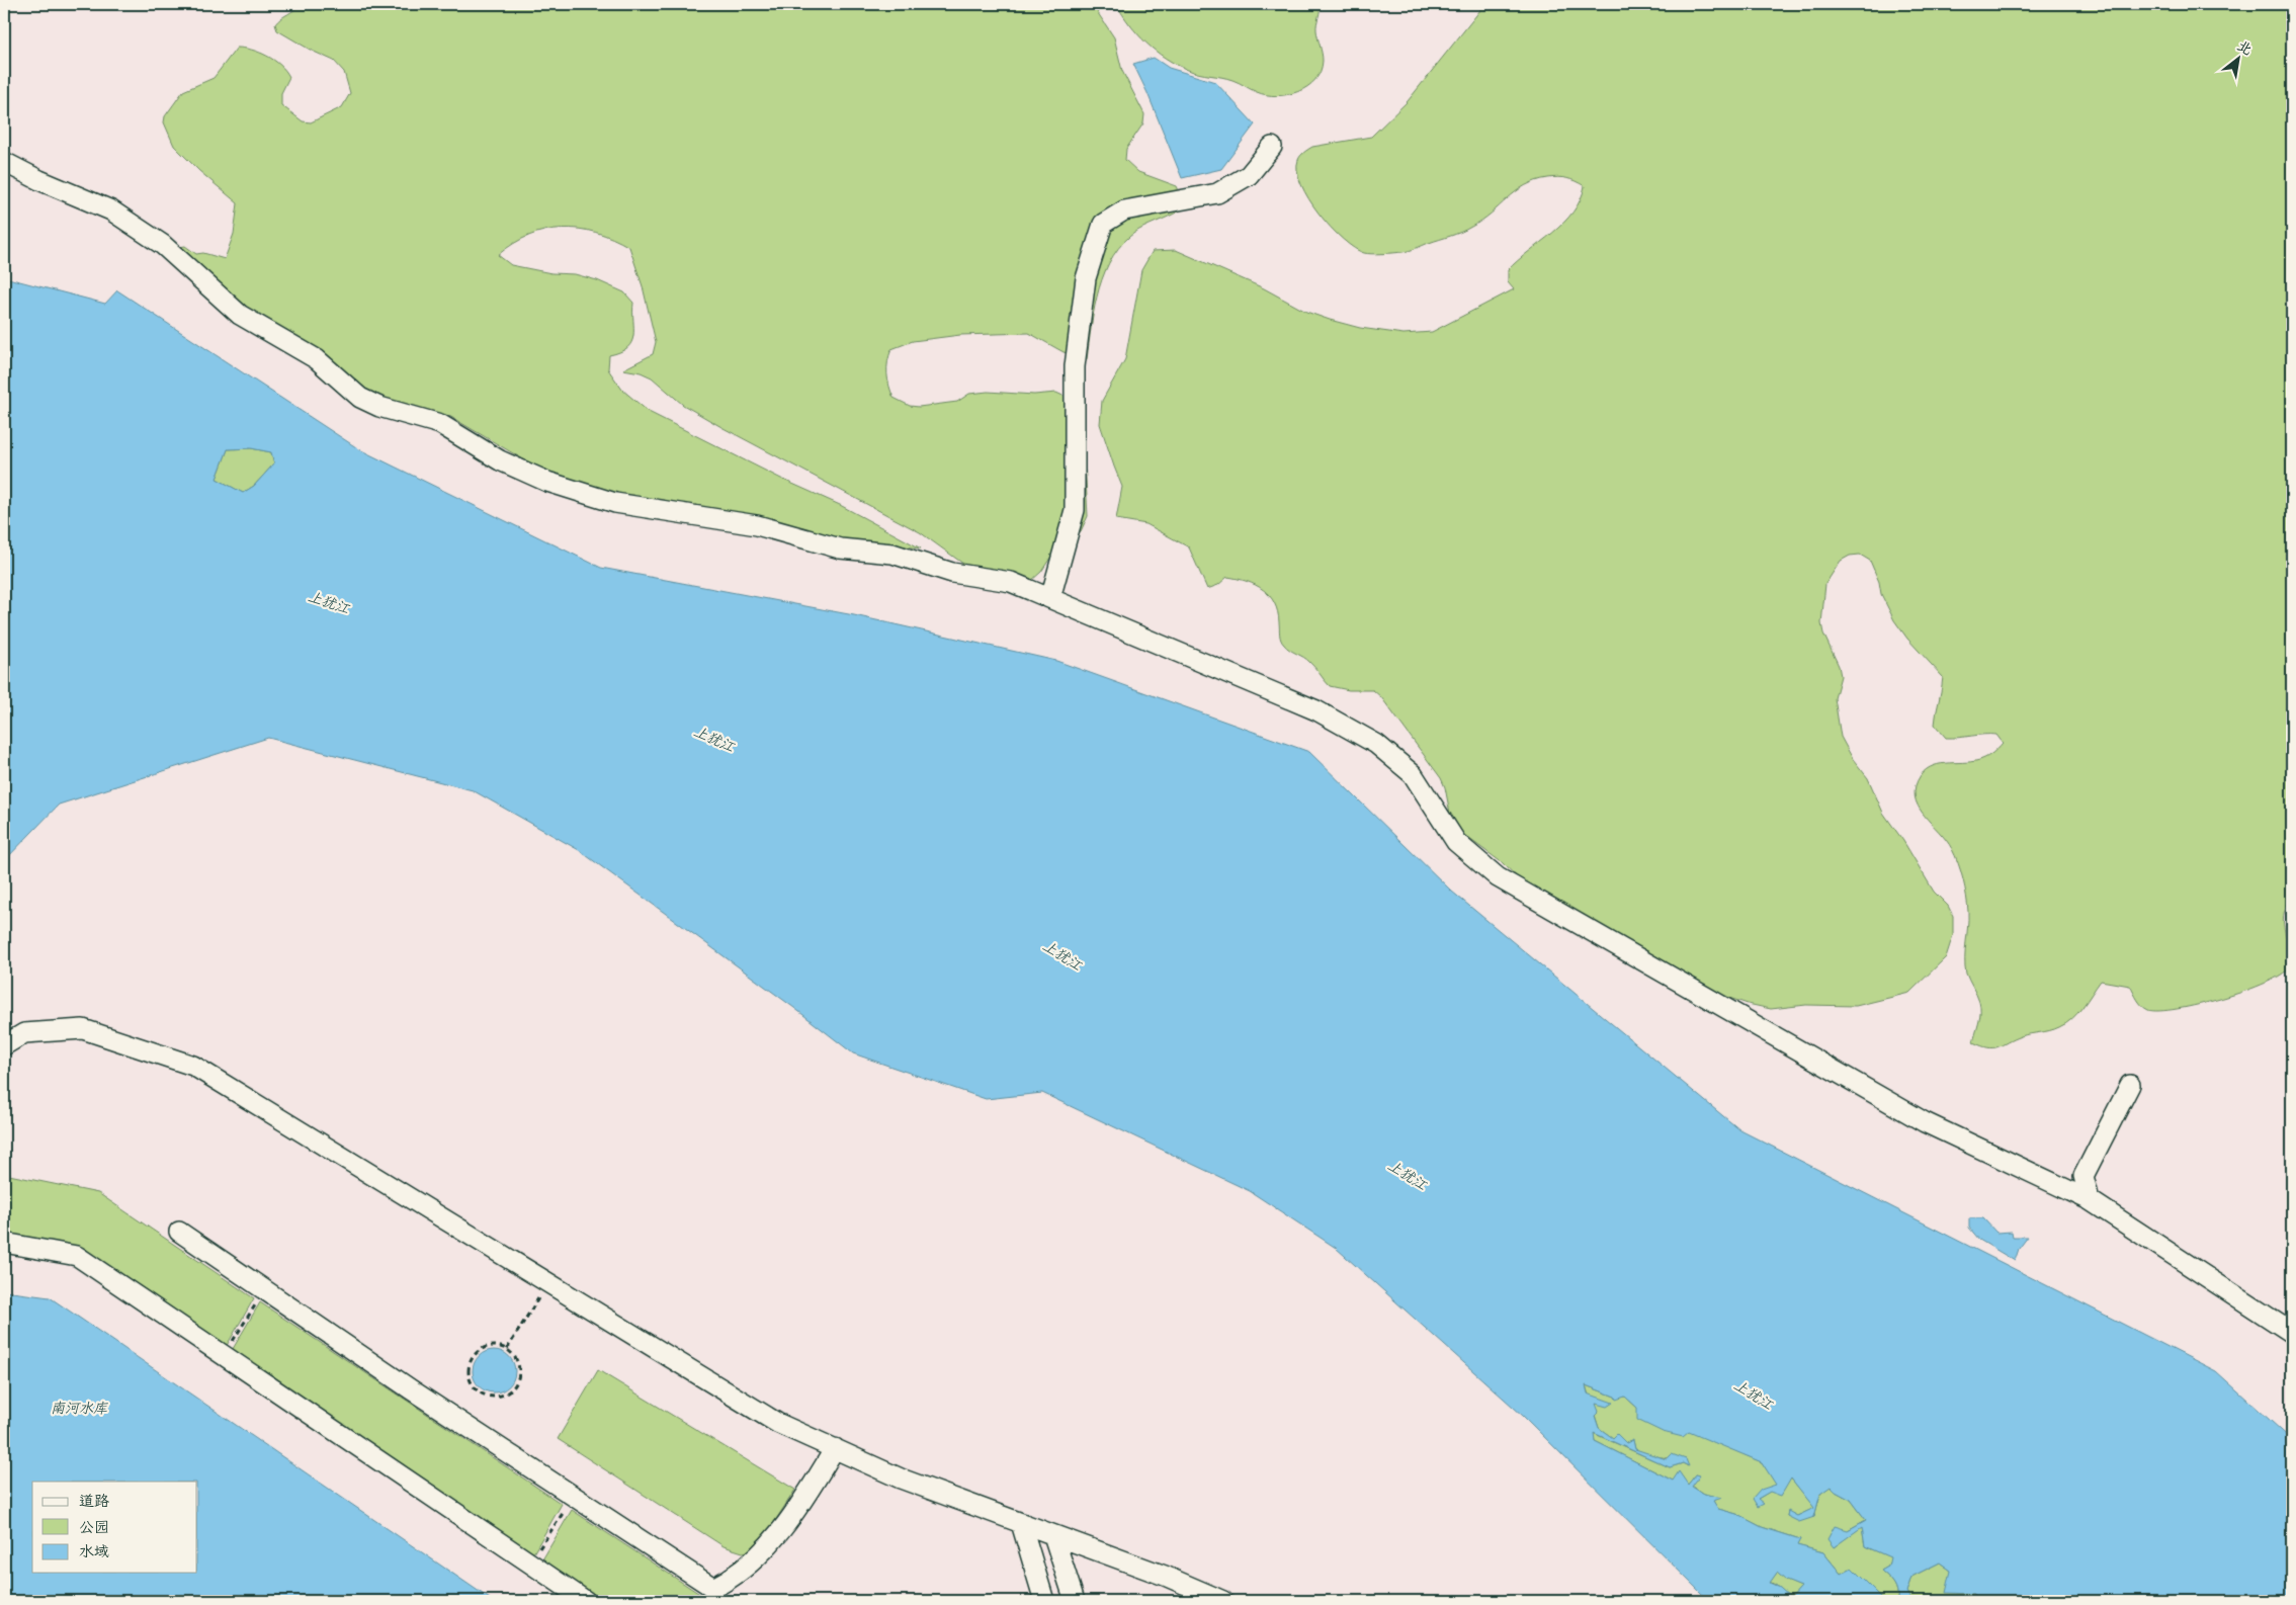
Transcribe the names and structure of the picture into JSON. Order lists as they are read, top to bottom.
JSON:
{
  "water": ["上犹江", "南河水库"],
  "legend": ["道路", "公园", "水域"],
  "north": "top right"
}
